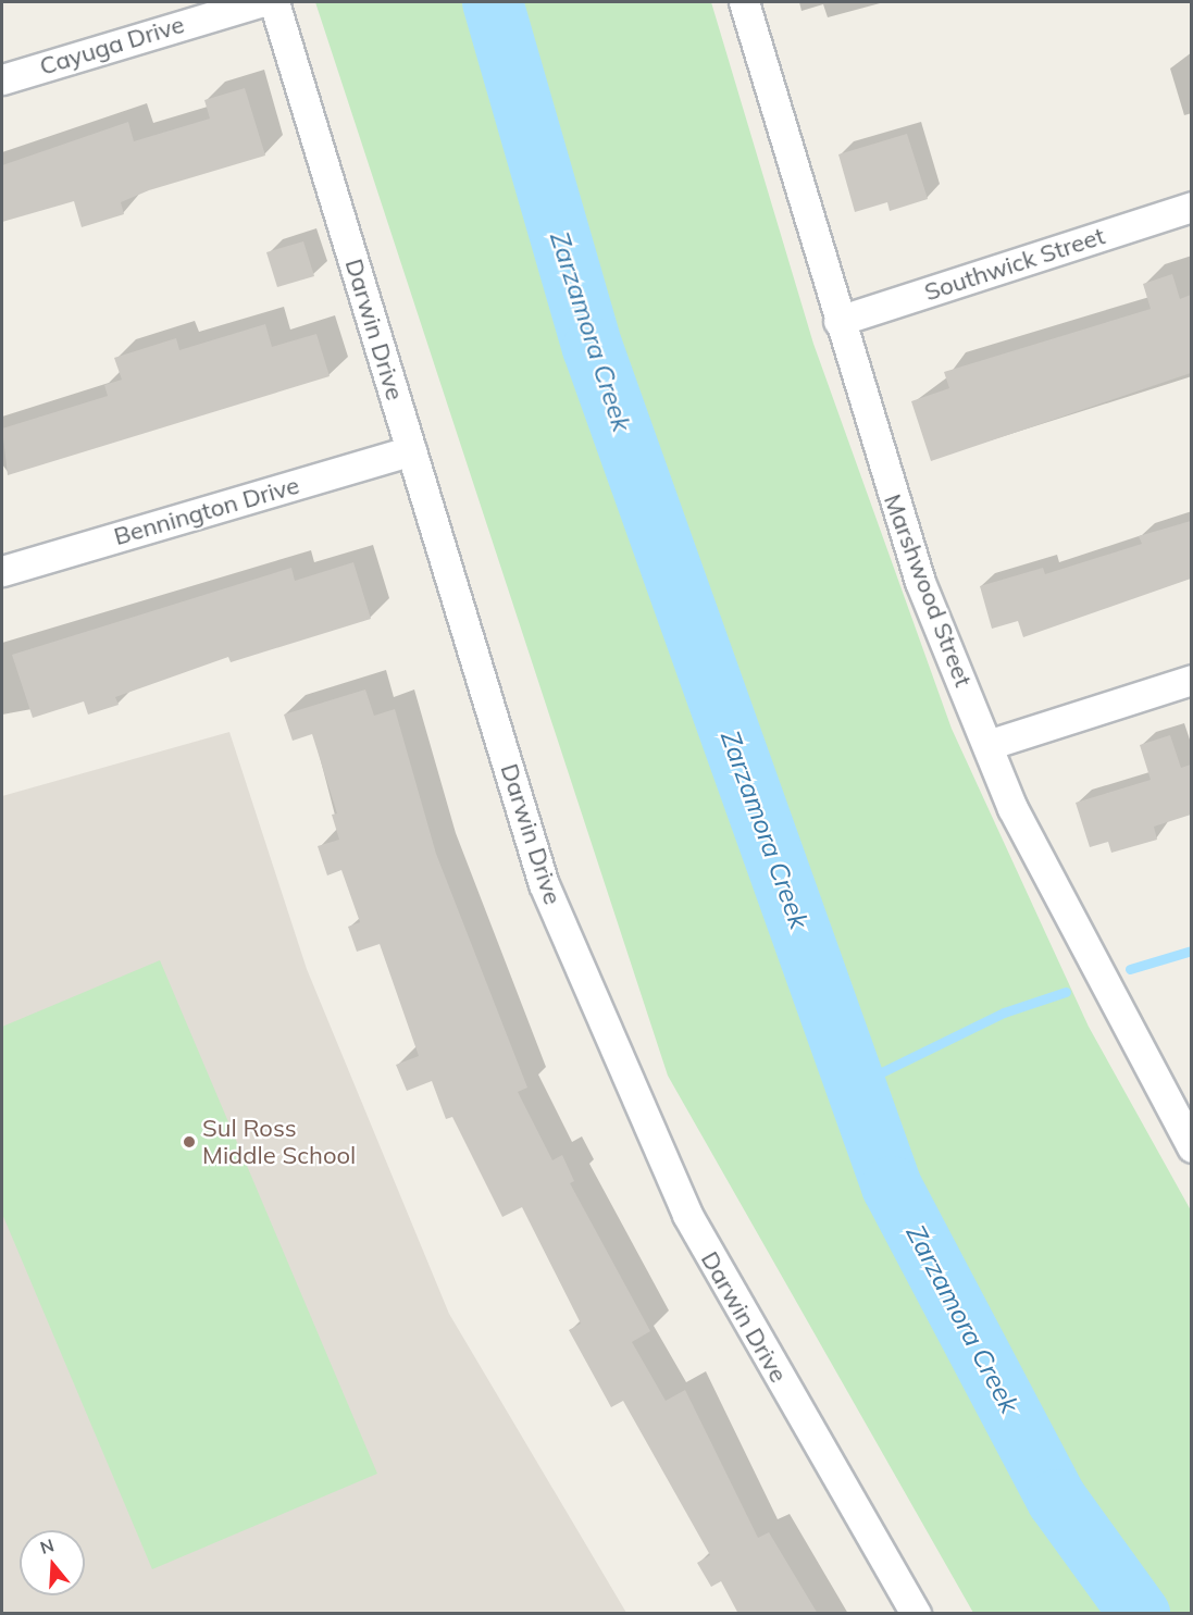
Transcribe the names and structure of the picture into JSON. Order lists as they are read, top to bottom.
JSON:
{
  "streets": {
    "street": [
      "Cayuga Drive",
      "Southwick Street",
      "Darwin Drive",
      "Bennington Drive",
      "Marshwood Street"
    ]
  },
  "crossings": [
    ["Southwick Street", "Marshwood Street"],
    ["Darwin Drive", "Bennington Drive"]
  ],
  "water": ["Zarzamora Creek"],
  "places": ["Sul Ross Middle School"],
  "north": "top"
}
